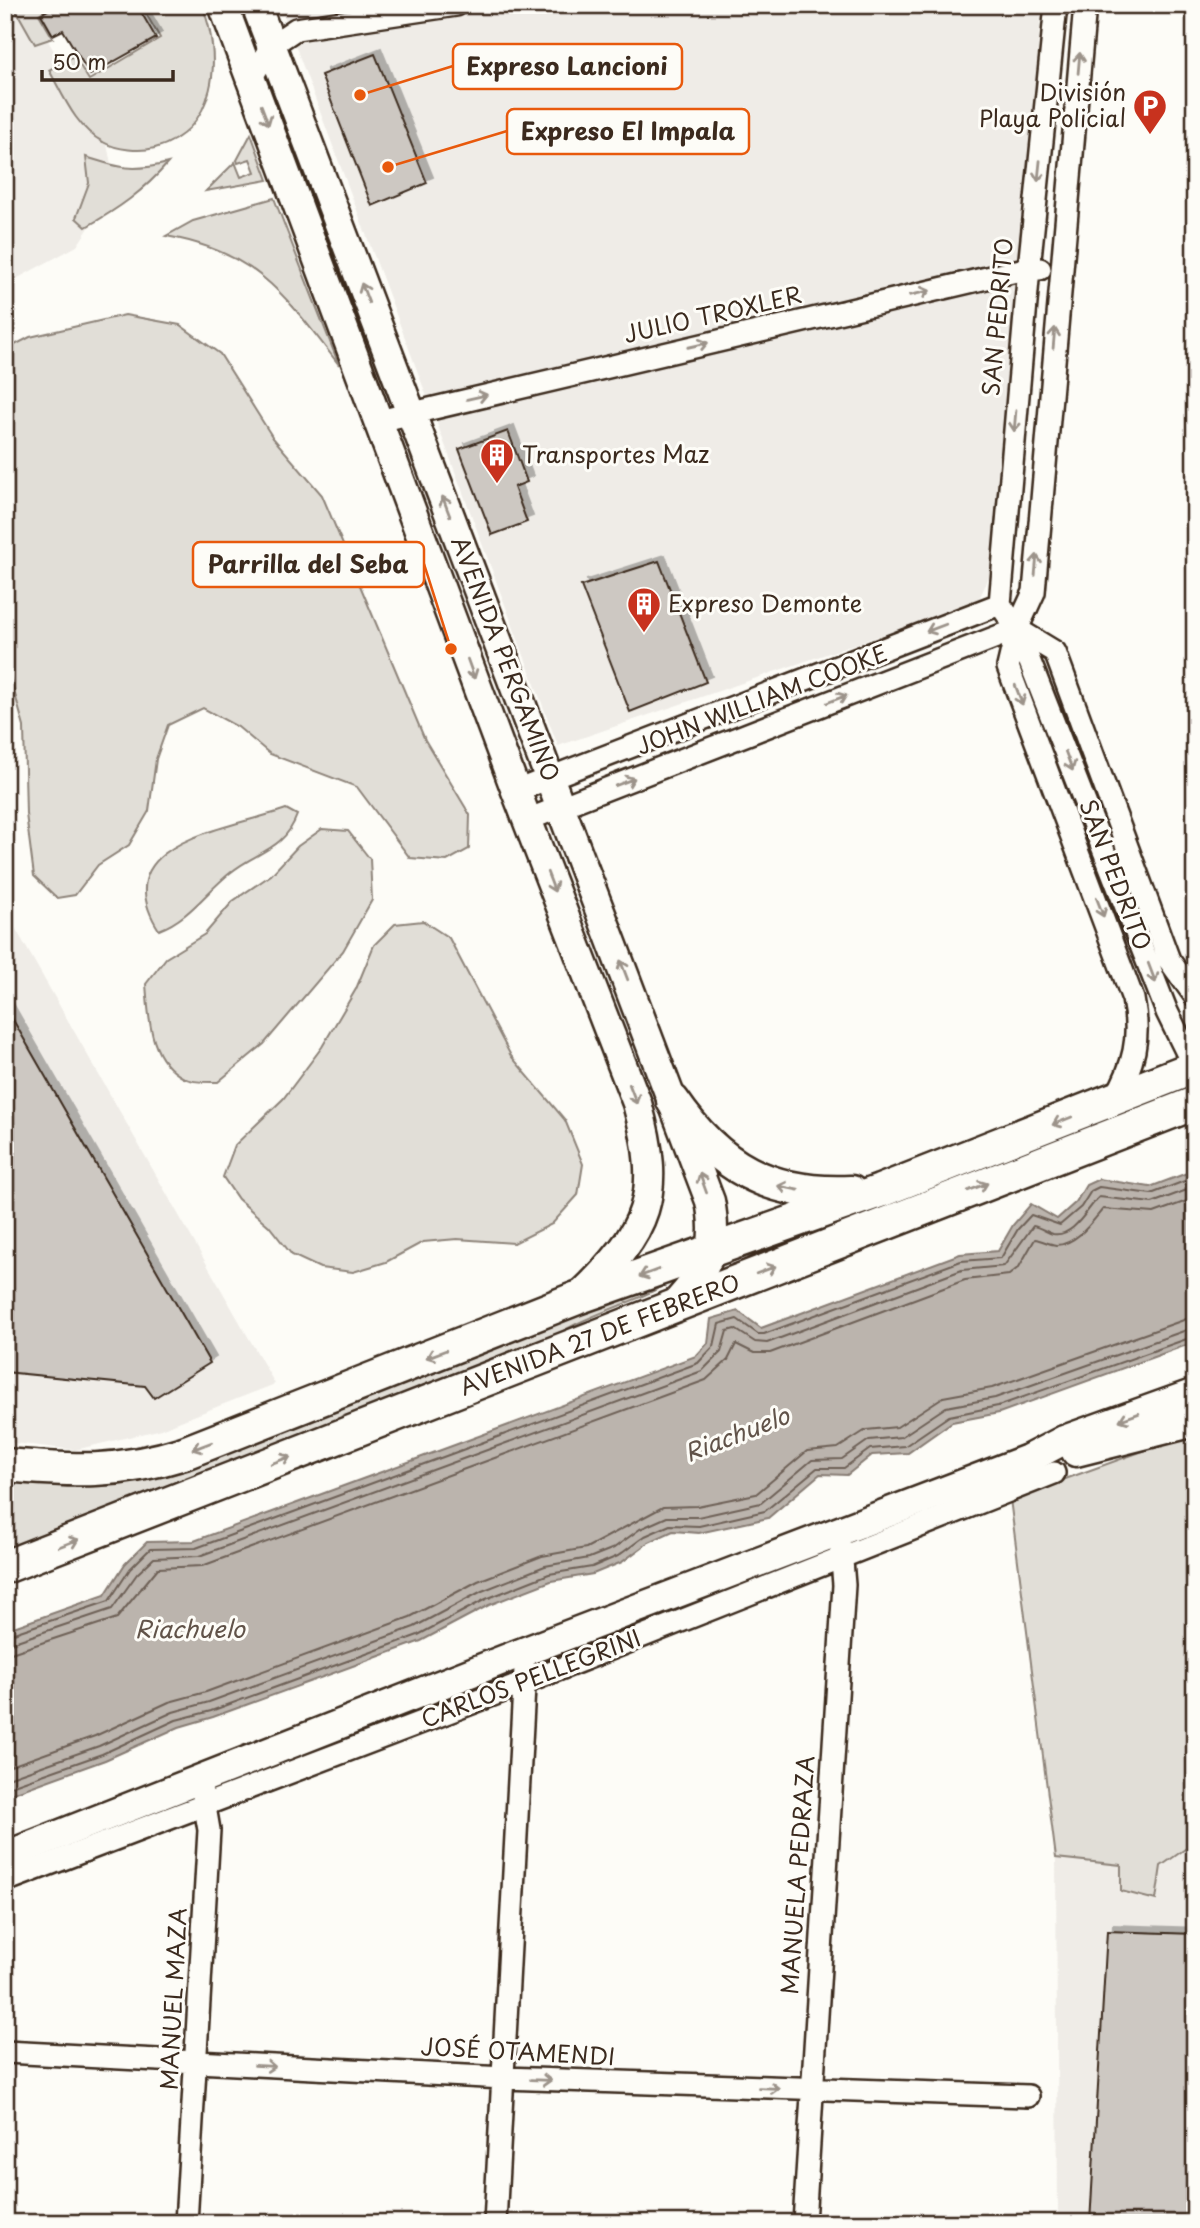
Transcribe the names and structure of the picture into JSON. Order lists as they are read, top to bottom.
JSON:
{
  "streets": {
    "main road": ["AVENIDA PERGAMINO", "AVENIDA 27 DE FEBRERO", "CARLOS PELLEGRINI"],
    "street": [
      "JULIO TROXLER",
      "SAN PEDRITO",
      "JOHN WILLIAM COOKE",
      "MANUELA PEDRAZA",
      "MANUEL MAZA",
      "JOSÉ OTAMENDI"
    ]
  },
  "crossings": [
    ["JULIO TROXLER", "SAN PEDRITO"],
    ["JULIO TROXLER", "AVENIDA PERGAMINO"],
    ["SAN PEDRITO", "JOHN WILLIAM COOKE"],
    ["SAN PEDRITO", "AVENIDA 27 DE FEBRERO"],
    ["AVENIDA PERGAMINO", "JOHN WILLIAM COOKE"],
    ["AVENIDA PERGAMINO", "AVENIDA 27 DE FEBRERO"],
    ["CARLOS PELLEGRINI", "MANUELA PEDRAZA"],
    ["CARLOS PELLEGRINI", "MANUEL MAZA"],
    ["MANUELA PEDRAZA", "JOSÉ OTAMENDI"],
    ["MANUEL MAZA", "JOSÉ OTAMENDI"]
  ],
  "one_way": ["JULIO TROXLER", "JOSÉ OTAMENDI"],
  "water": ["Riachuelo"],
  "places": {
    "other": ["Expreso Lancioni", "Expreso El Impala", "Parrilla del Seba"],
    "parking": ["División Playa Policial"],
    "building": ["Transportes Maz", "Expreso Demonte"]
  },
  "scale_bar": "50 m"
}
